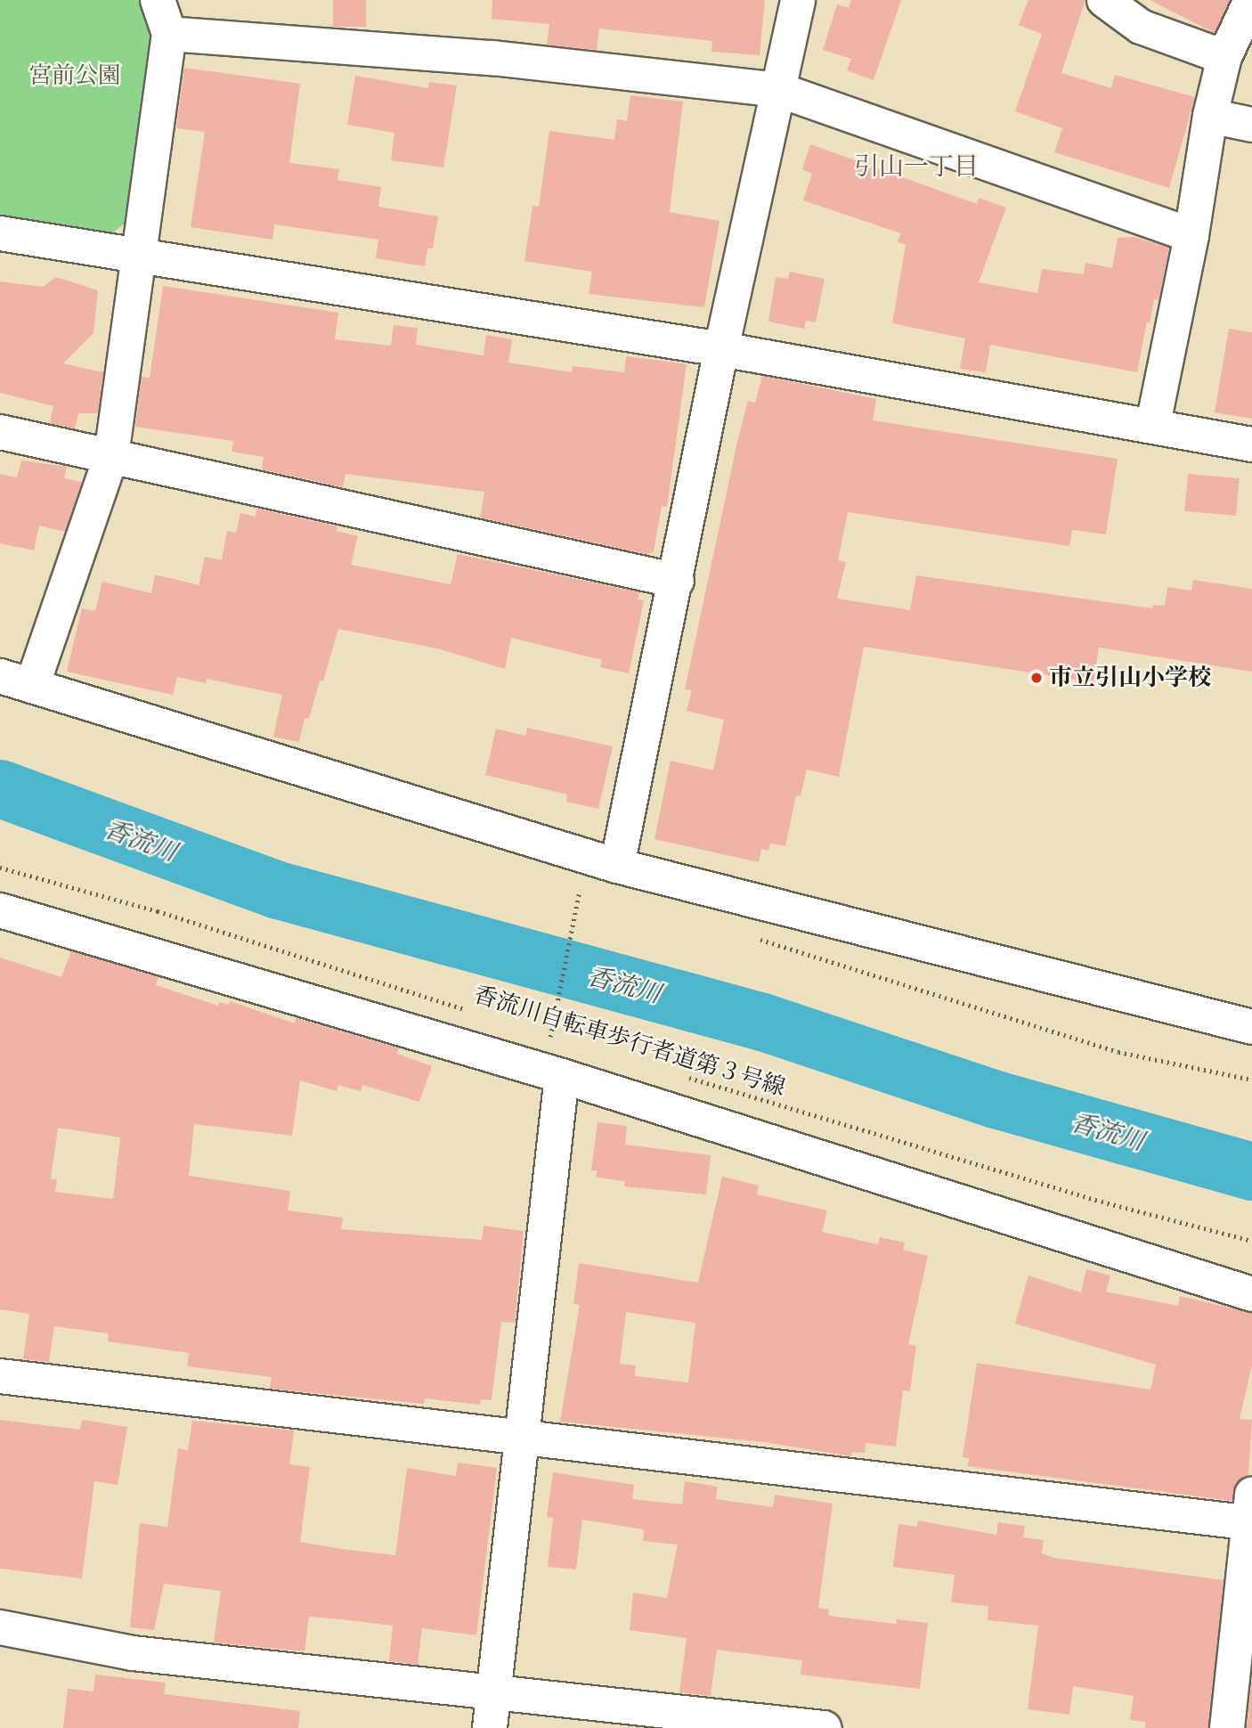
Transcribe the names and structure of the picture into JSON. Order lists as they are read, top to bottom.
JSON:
{
  "streets": {
    "path": ["香流川自転車歩行者道第３号線"]
  },
  "districts": ["引山一丁目"],
  "water": ["香流川"],
  "parks": ["宮前公園"],
  "places": ["市立引山小学校"]
}
